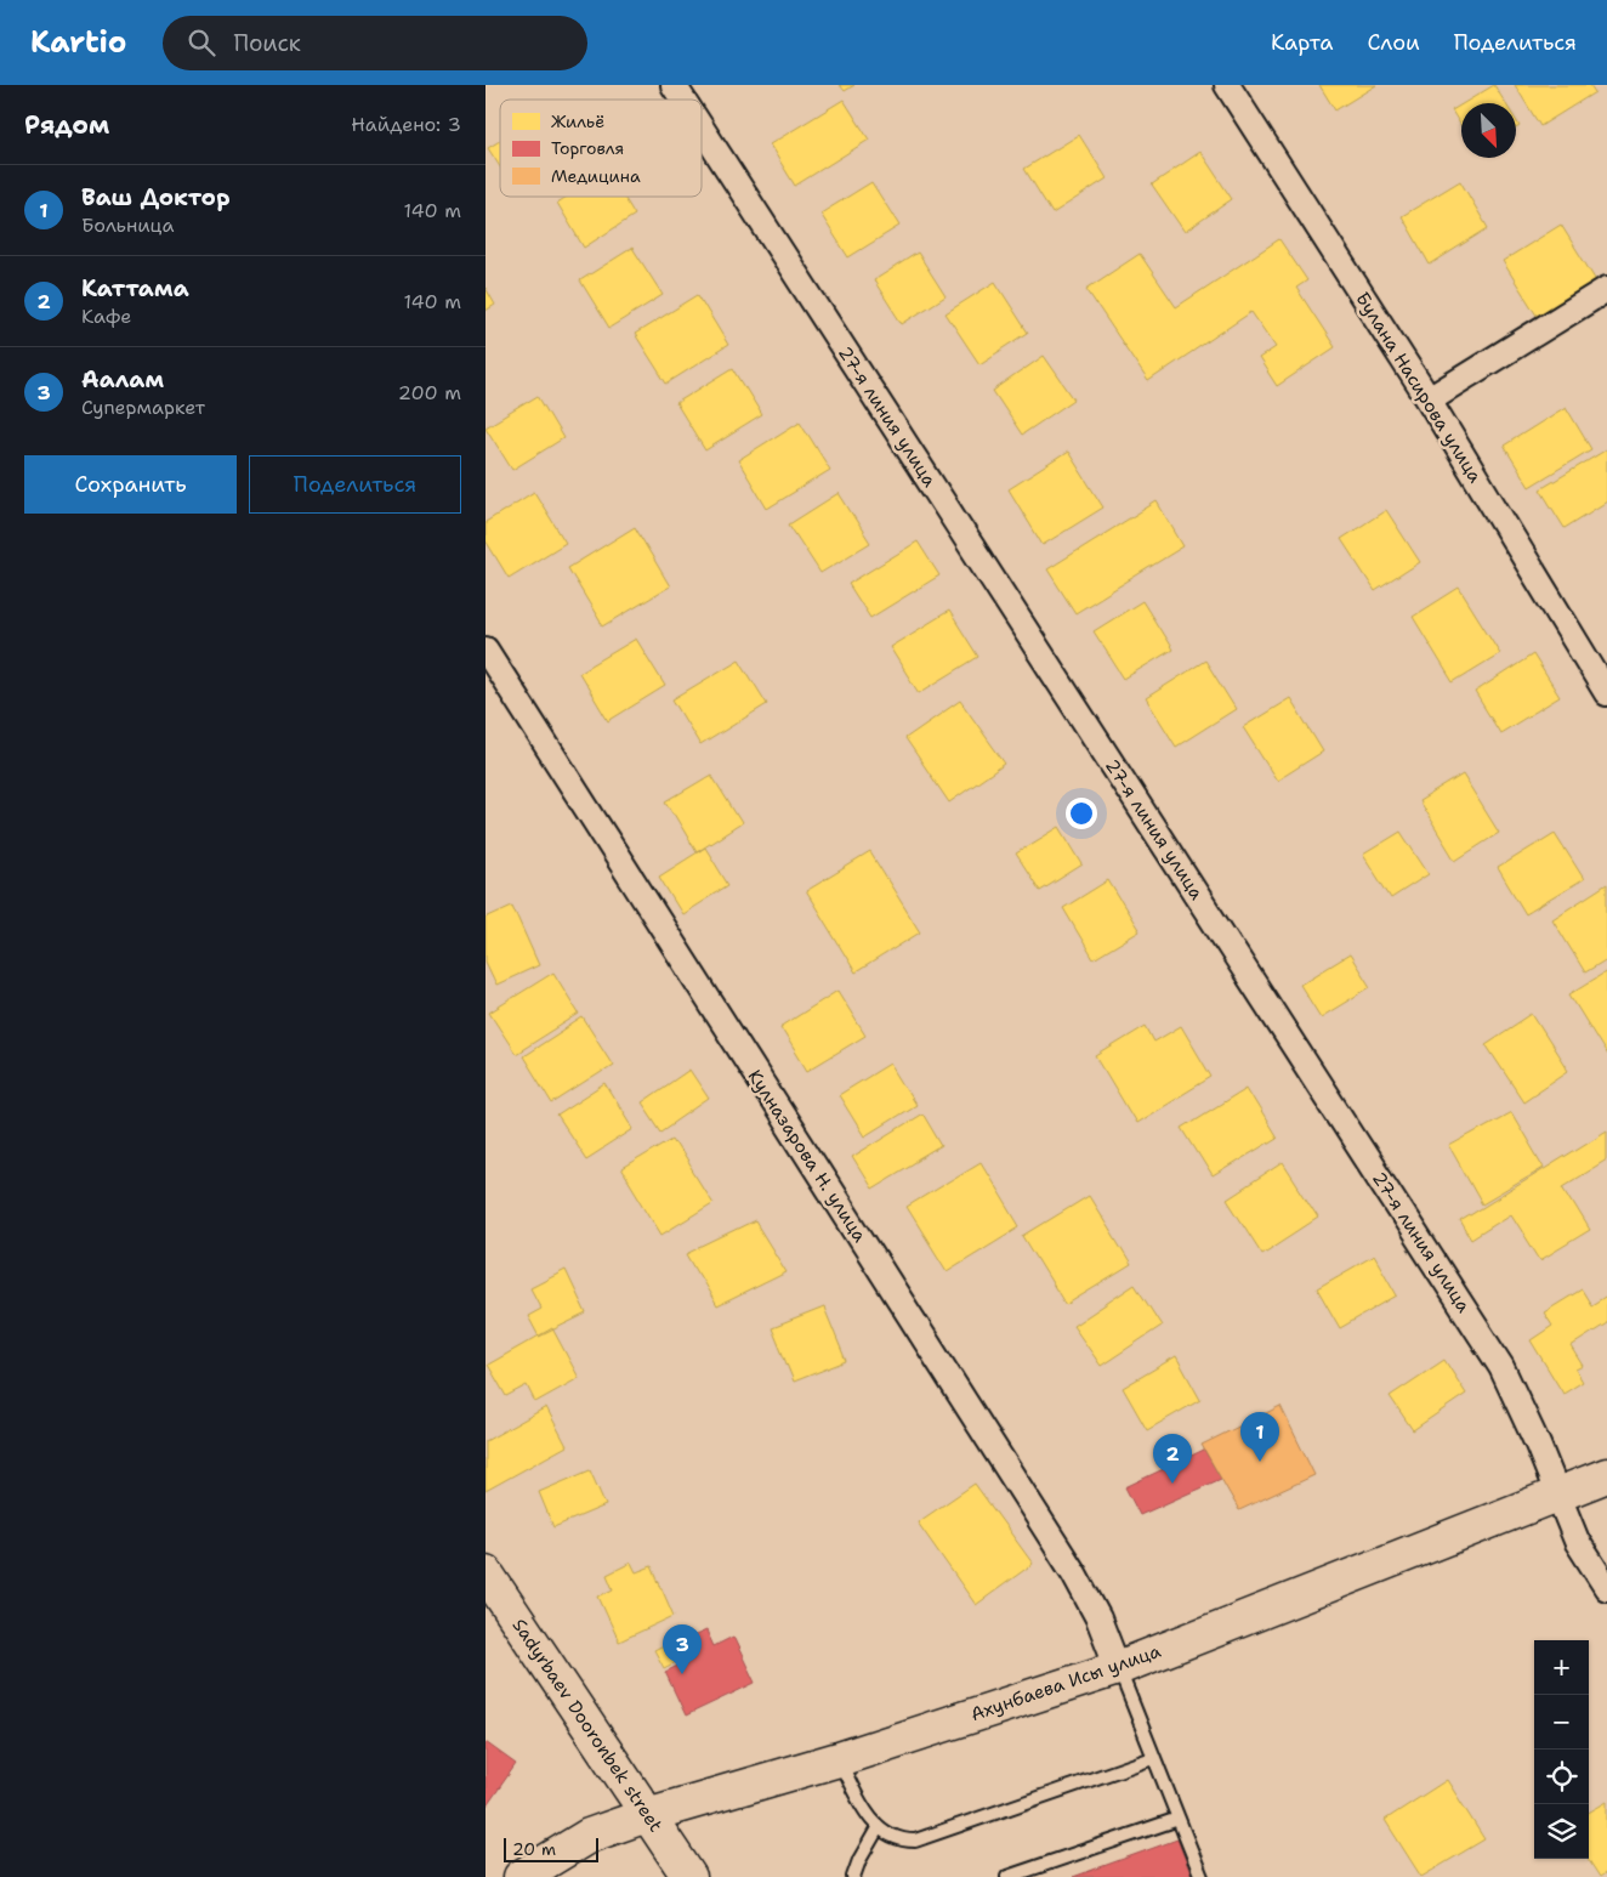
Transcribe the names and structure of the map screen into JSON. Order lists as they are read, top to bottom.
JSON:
{
  "streets": {
    "main road": ["Ахунбаева Исы улица", "Sadyrbaev Dooronbek street"],
    "street": ["Булана Насирова улица", "27-я линия улица", "Кулназарова Н. улица"]
  },
  "crossings": [
    ["27-я линия улица", "Ахунбаева Исы улица"],
    ["Кулназарова Н. улица", "Ахунбаева Исы улица"],
    ["Ахунбаева Исы улица", "Sadyrbaev Dooronbek street"]
  ],
  "legend": ["Жильё", "Торговля", "Медицина"],
  "scale_bar": "20 m",
  "north": "bottom right",
  "page": {
    "header": "Kartio",
    "search": "Поиск",
    "nav": ["Карта", "Слои", "Поделиться"],
    "heading": ["Рядом", "Найдено: 3"],
    "list": [
      {
        "mark": "1",
        "name": "Ваш Доктор",
        "note": "Больница",
        "value": "140 m"
      },
      {
        "mark": "2",
        "name": "Каттама",
        "note": "Кафе",
        "value": "140 m"
      },
      {
        "mark": "3",
        "name": "Аалам",
        "note": "Супермаркет",
        "value": "200 m"
      }
    ],
    "buttons": ["Сохранить", "Поделиться"],
    "pins": ["1", "2", "3"],
    "map_buttons": ["+", "−"],
    "scale": "20 m"
  }
}
